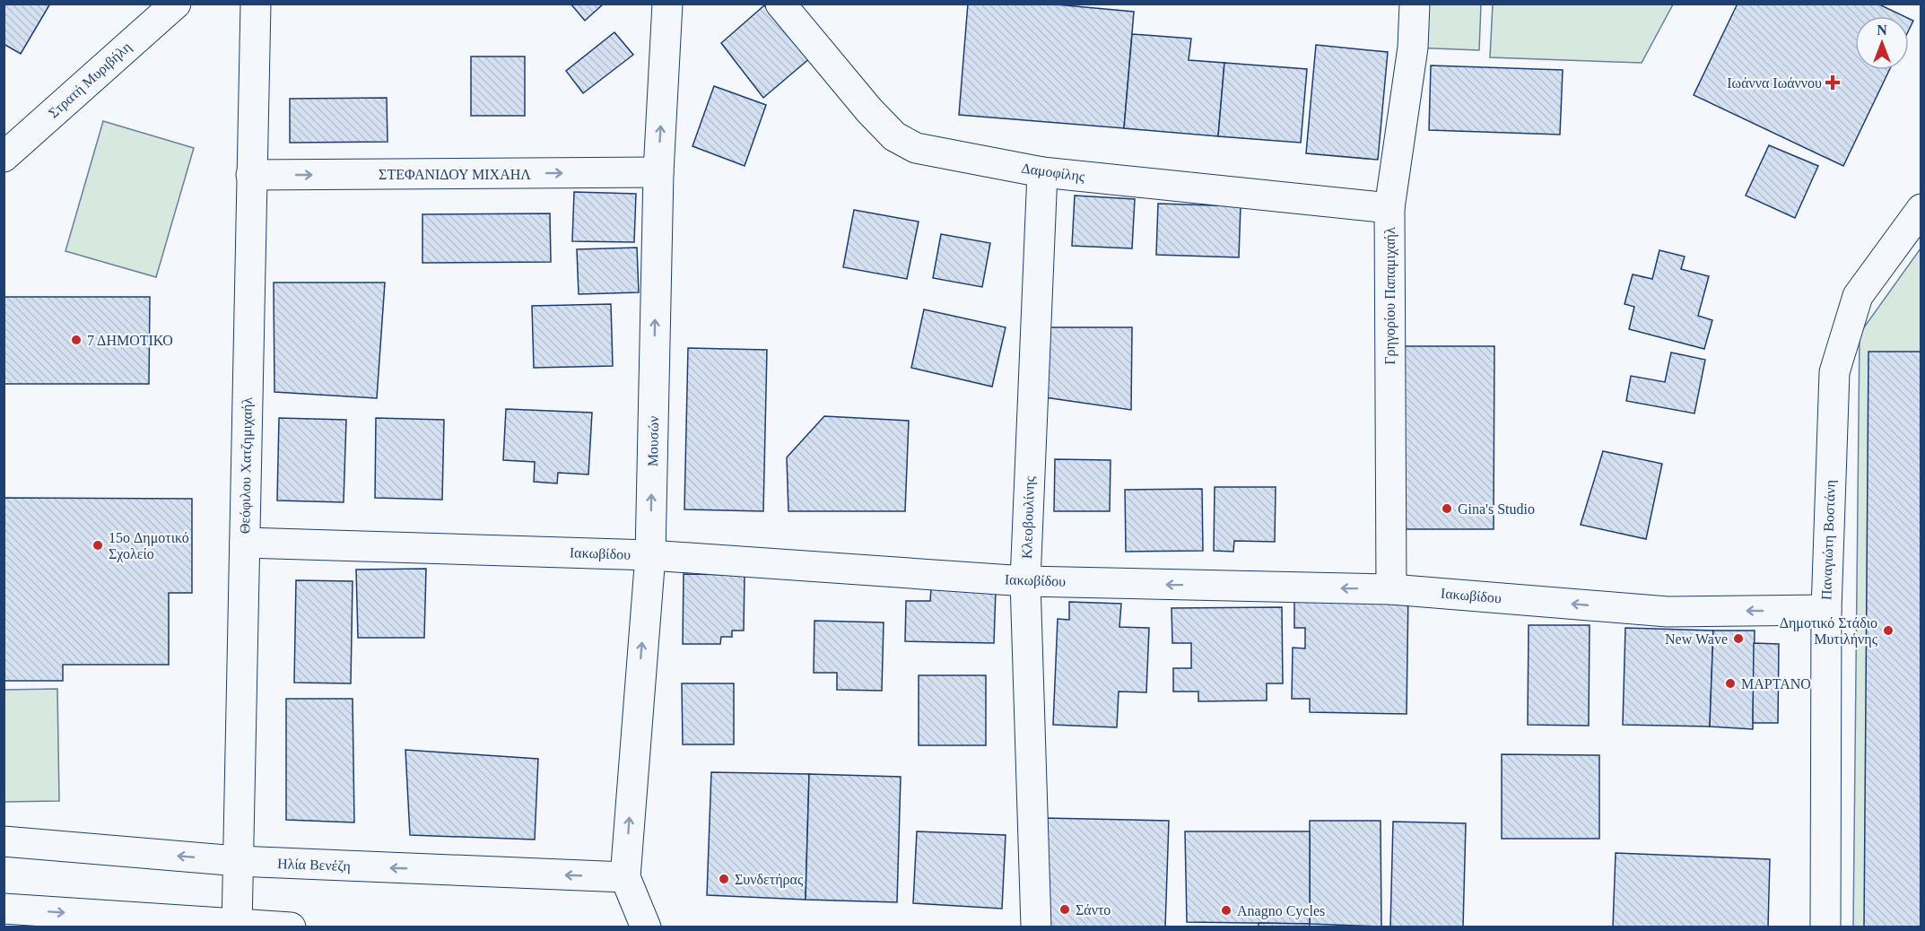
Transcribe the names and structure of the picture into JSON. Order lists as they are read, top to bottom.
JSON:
{
  "streets": {
    "street": [
      "Στρατή Μυριβήλη",
      "Δαμοφίλης",
      "ΣΤΕΦΑΝΙΔΟΥ ΜΙΧΑΗΛ",
      "Γρηγορίου Παπαμιχαήλ",
      "Μουσών",
      "Θεόφιλου Χατζημιχαήλ",
      "Κλεοβουλίνης",
      "Παναγιώτη Βοστάνη",
      "Ιακωβίδου",
      "Ηλία Βενέζη"
    ]
  },
  "crossings": [
    ["Δαμοφίλης", "Γρηγορίου Παπαμιχαήλ"],
    ["Δαμοφίλης", "Κλεοβουλίνης"],
    ["ΣΤΕΦΑΝΙΔΟΥ ΜΙΧΑΗΛ", "Μουσών"],
    ["ΣΤΕΦΑΝΙΔΟΥ ΜΙΧΑΗΛ", "Θεόφιλου Χατζημιχαήλ"],
    ["Γρηγορίου Παπαμιχαήλ", "Ιακωβίδου"],
    ["Μουσών", "Ιακωβίδου"],
    ["Μουσών", "Ηλία Βενέζη"],
    ["Θεόφιλου Χατζημιχαήλ", "Ιακωβίδου"],
    ["Θεόφιλου Χατζημιχαήλ", "Ηλία Βενέζη"],
    ["Κλεοβουλίνης", "Ιακωβίδου"],
    ["Παναγιώτη Βοστάνη", "Ιακωβίδου"]
  ],
  "one_way": ["ΣΤΕΦΑΝΙΔΟΥ ΜΙΧΑΗΛ", "Μουσών", "Ιακωβίδου"],
  "places": {
    "health": ["Ιωάννα Ιωάννου"],
    "other": [
      "7 ΔΗΜΟΤΙΚΟ",
      "Gina's Studio",
      "15o Δημοτικό Σχολείο",
      "Δημοτικό Στάδιο Μυτιλήνης",
      "New Wave",
      "ΜΑΡΤΑΝΟ",
      "Συνδετήρας",
      "Σάντο",
      "Anagno Cycles"
    ]
  },
  "north": "top"
}
